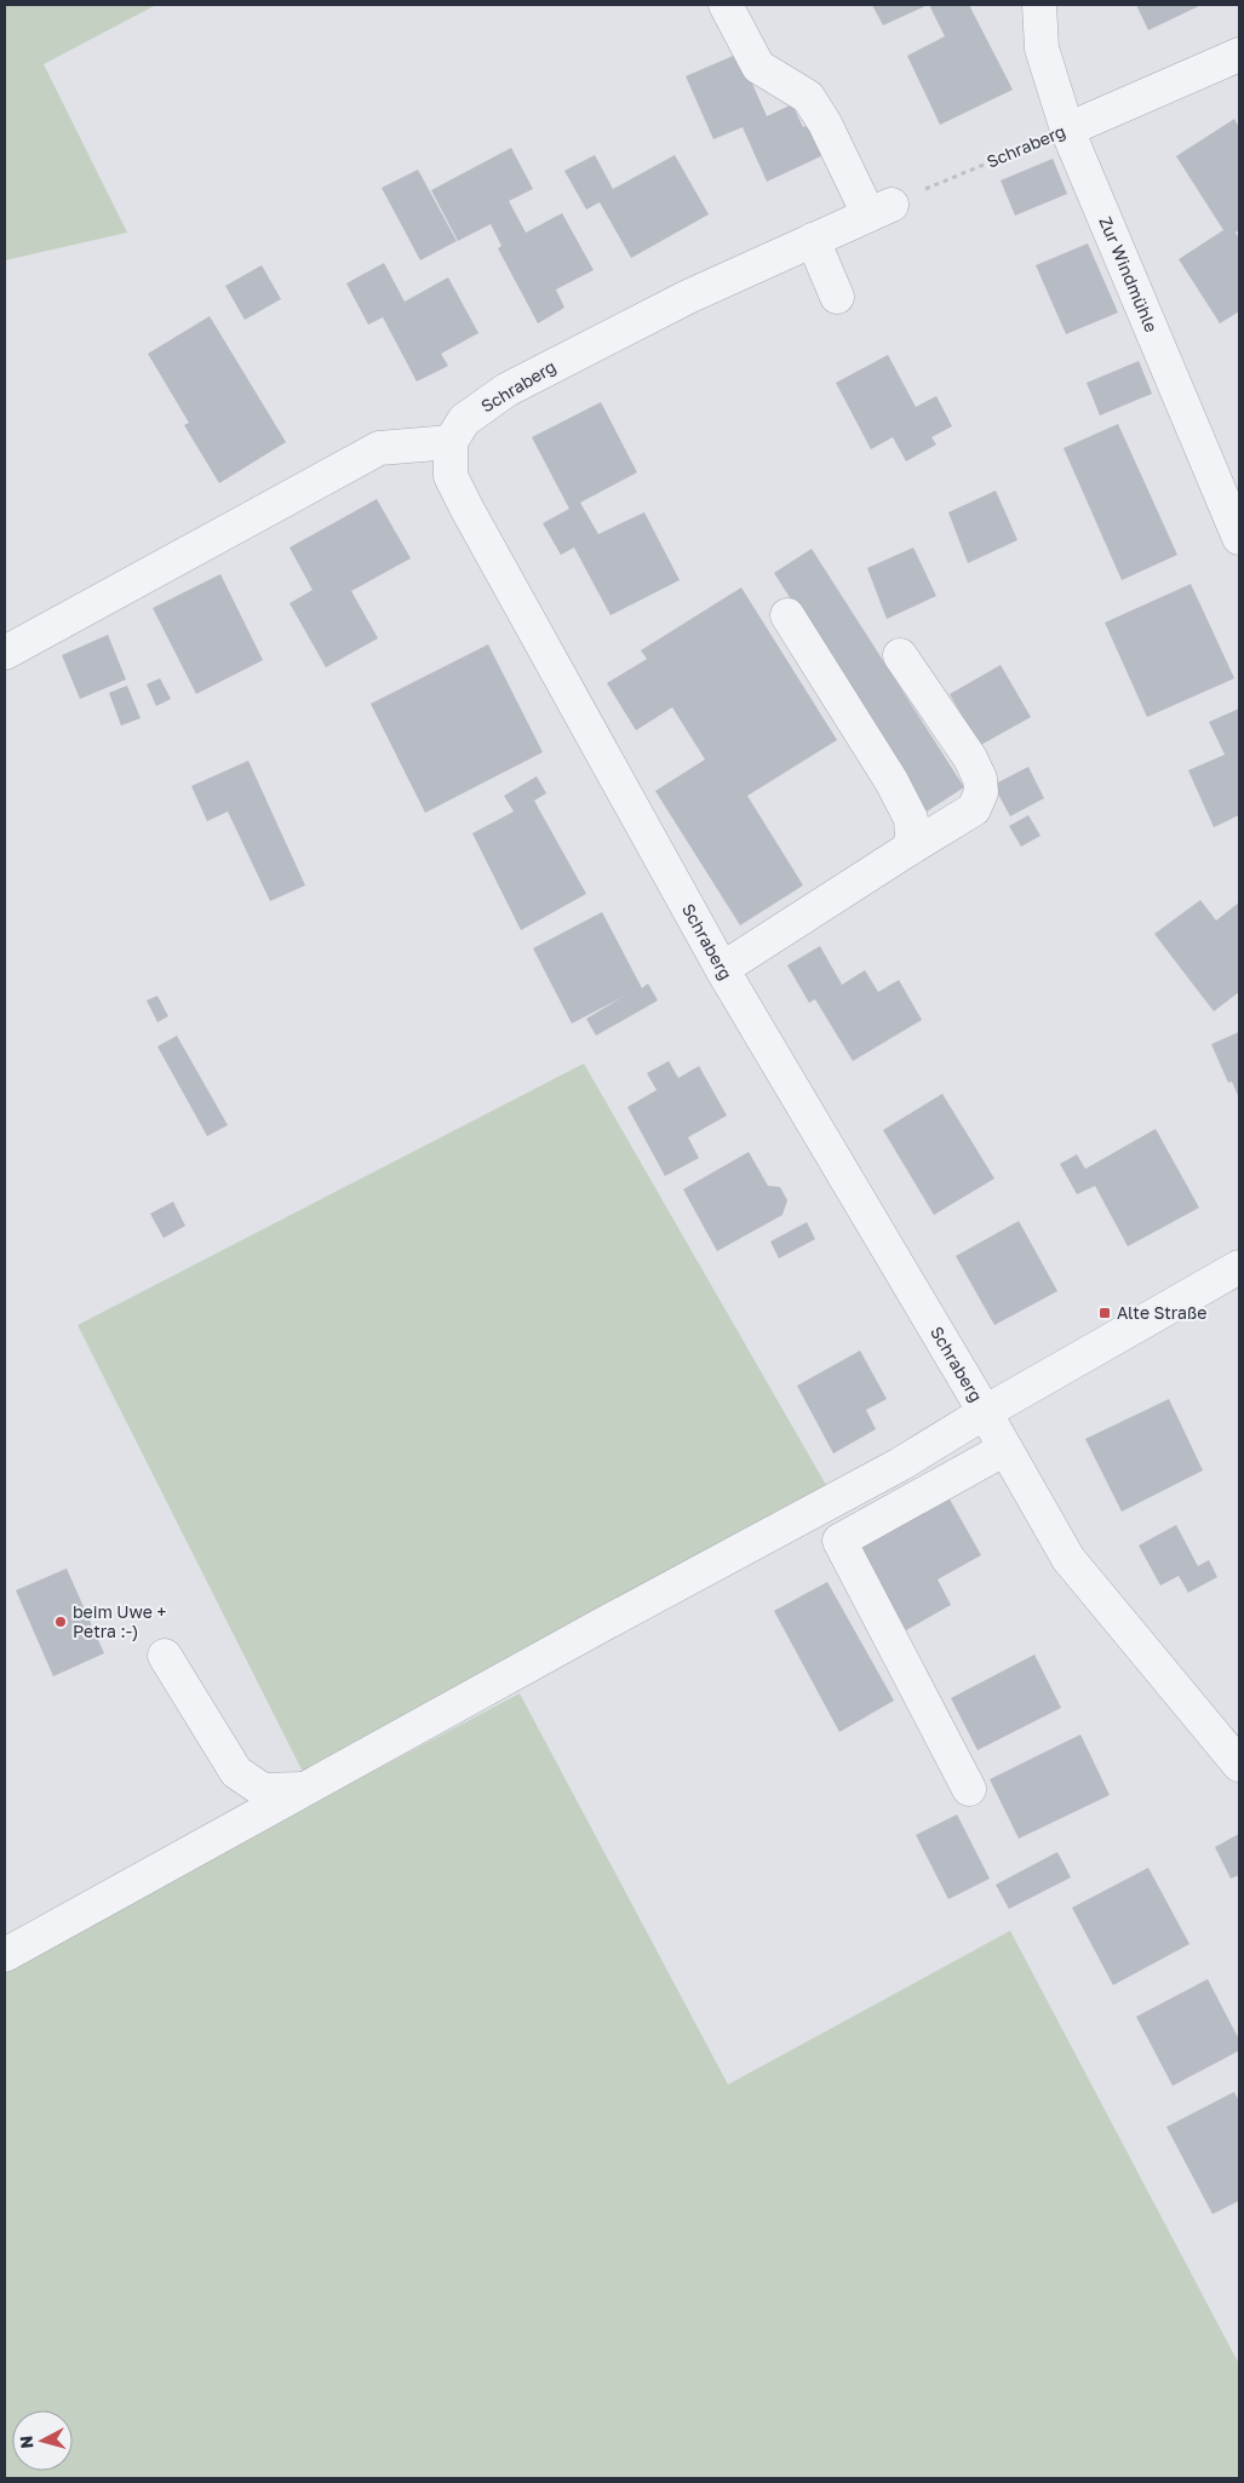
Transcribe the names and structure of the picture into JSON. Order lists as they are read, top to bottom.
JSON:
{
  "streets": {
    "street": ["Schraberg", "Zur Windmühle"]
  },
  "crossings": [
    ["Schraberg", "Zur Windmühle"]
  ],
  "places": {
    "transit": ["Alte Straße"],
    "other": ["beim Uwe + Petra :-)"]
  },
  "north": "left"
}
